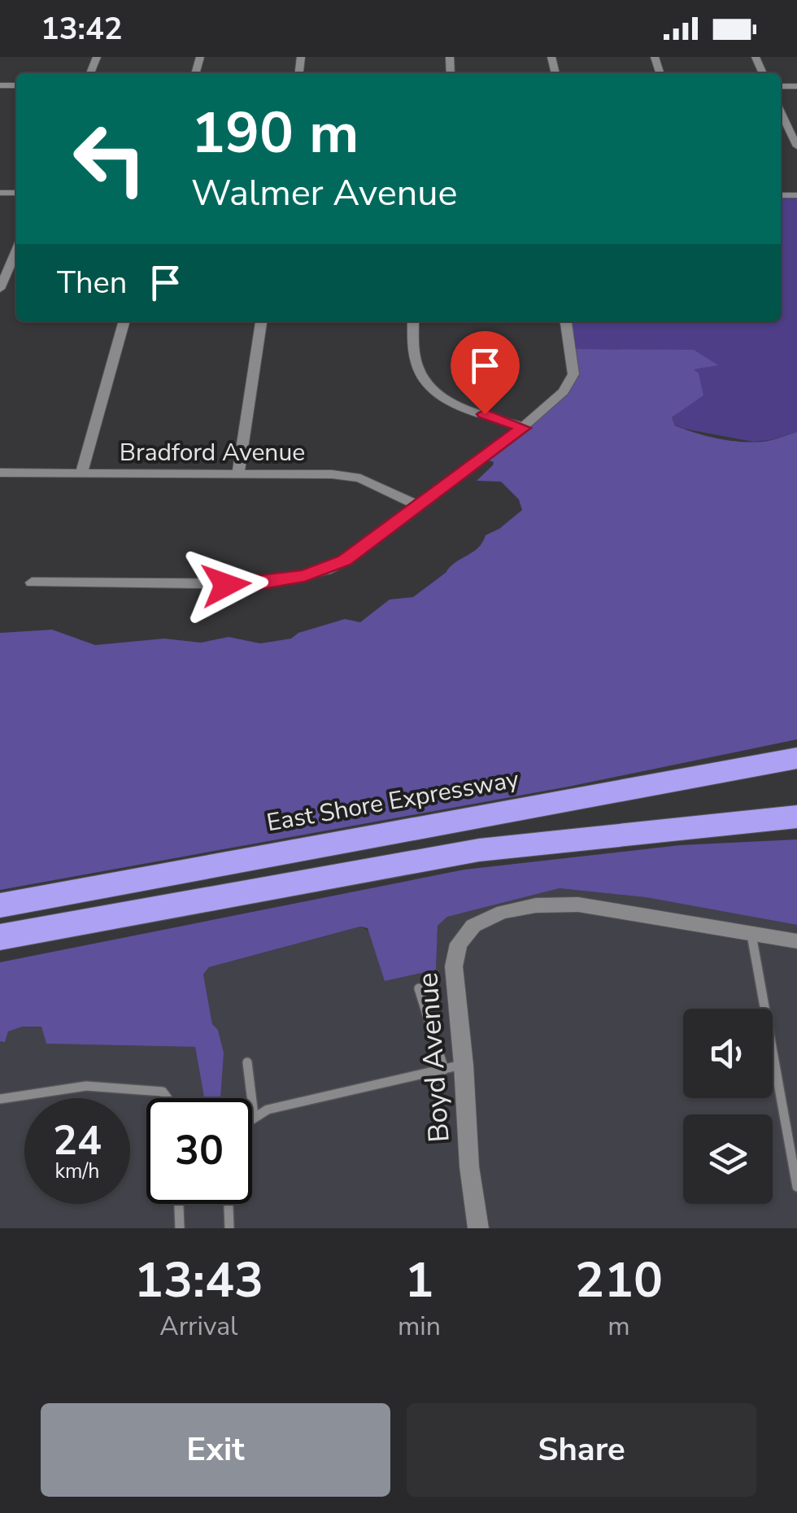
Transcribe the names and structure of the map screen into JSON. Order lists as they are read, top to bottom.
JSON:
{
  "streets": {
    "highway": ["East Shore Expressway"],
    "street": ["Bradford Avenue", "Boyd Avenue"]
  },
  "page": {
    "status": "13:42",
    "turn": ["190 m", "Walmer Avenue"],
    "then": "Then",
    "speed": "24 km/h",
    "limit": "30",
    "eta": [
      "13:43",
      "Arrival",
      "1",
      "min",
      "210",
      "m"
    ],
    "buttons": ["Exit", "Share"]
  }
}
